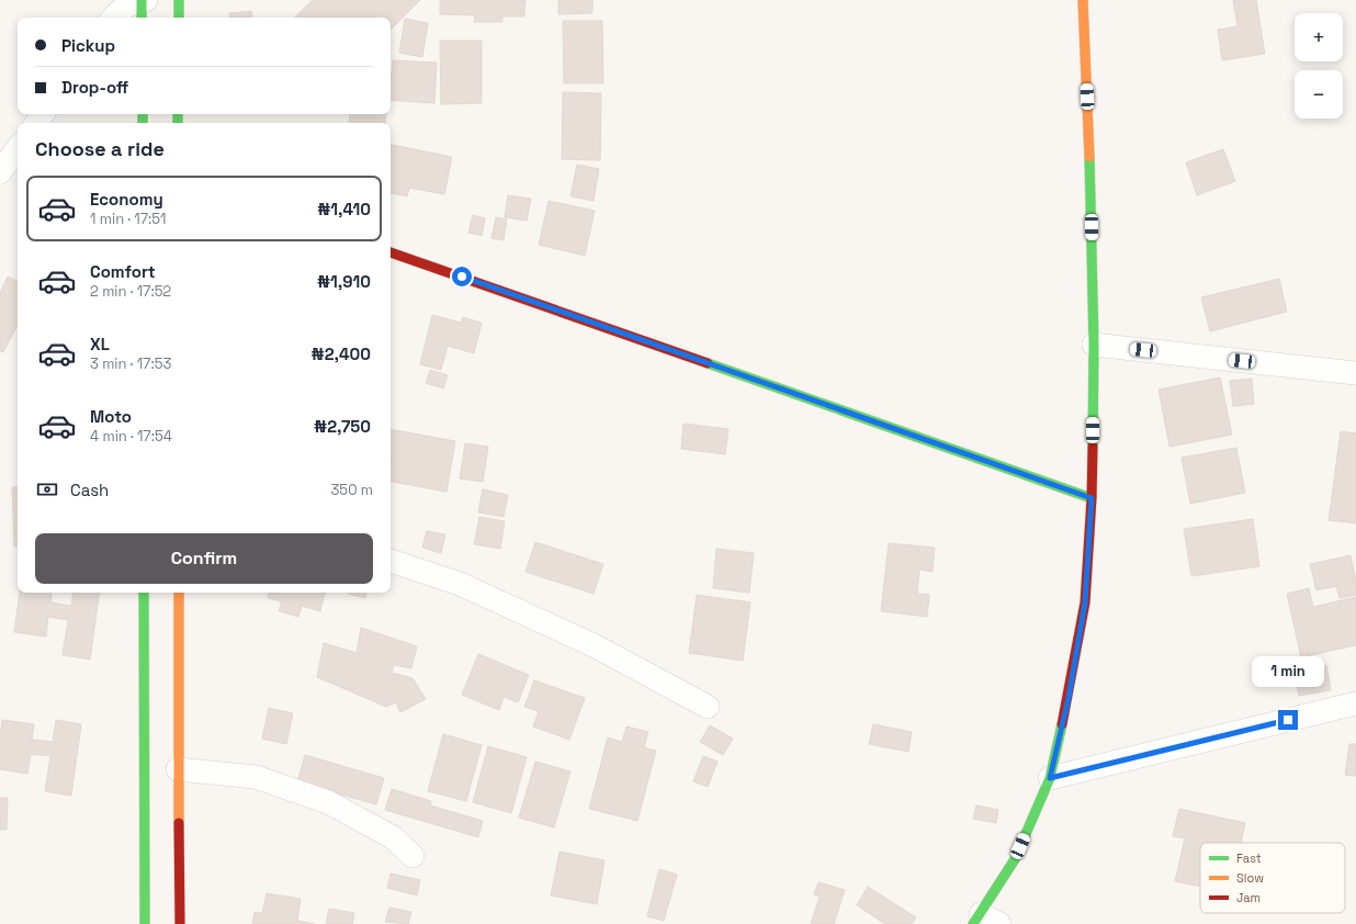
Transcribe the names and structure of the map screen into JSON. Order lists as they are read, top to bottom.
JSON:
{
  "legend": ["Fast", "Slow", "Jam"],
  "page": {
    "map_buttons": ["+", "−"],
    "banner": ["Pickup", "Drop-off"],
    "heading": "Choose a ride",
    "list": [
      {
        "name": "Economy",
        "note": "1 min · 17:51",
        "value": "₦1,410"
      },
      {
        "name": "Comfort",
        "note": "2 min · 17:52",
        "value": "₦1,910"
      },
      {
        "name": "XL",
        "note": "3 min · 17:53",
        "value": "₦2,400"
      },
      {
        "name": "Moto",
        "note": "4 min · 17:54",
        "value": "₦2,750"
      }
    ],
    "pay": ["Cash", "350 m"],
    "buttons": "Confirm",
    "bubble": "1 min"
  }
}
